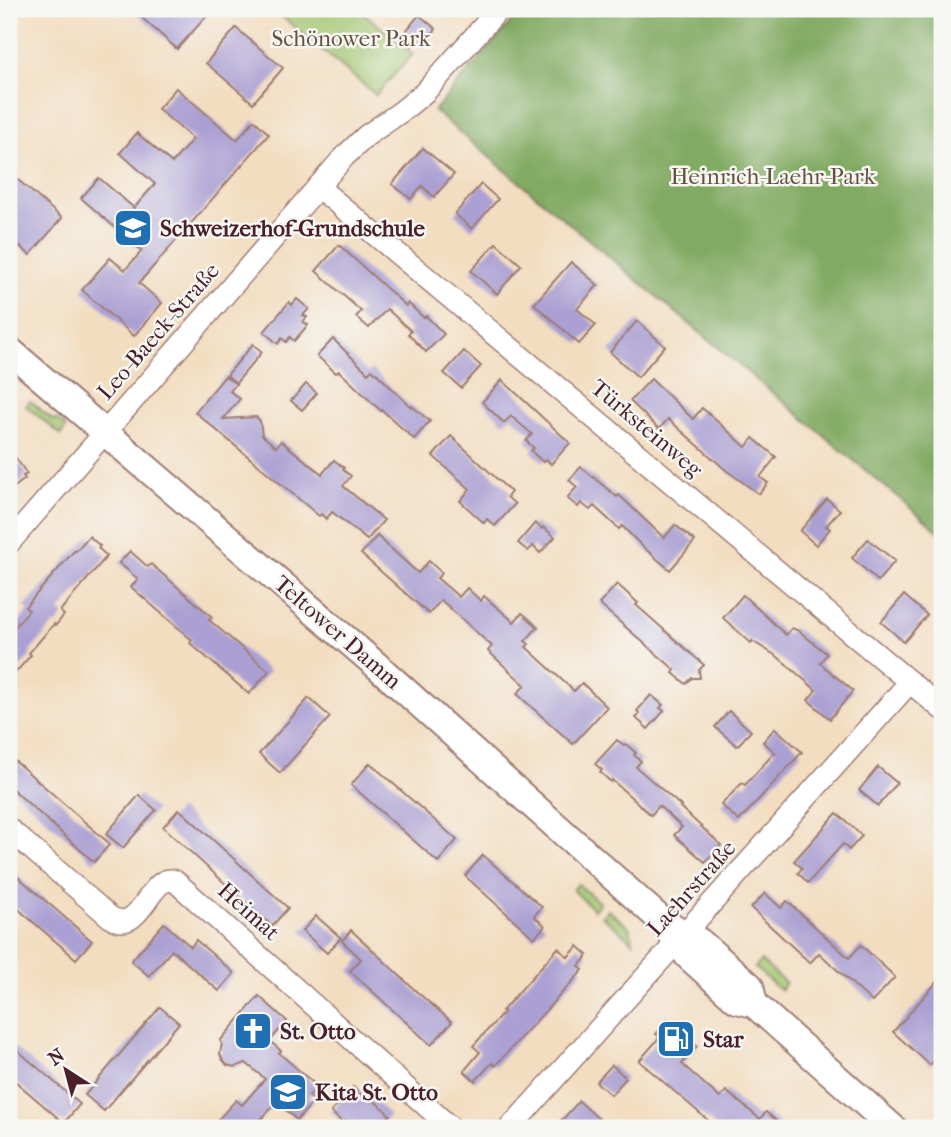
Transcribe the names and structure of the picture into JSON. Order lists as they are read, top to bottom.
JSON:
{
  "streets": {
    "main road": ["Teltower Damm"],
    "street": [
      "Leo-Baeck-Straße",
      "Türksteinweg",
      "Laehrstraße",
      "Heimat"
    ]
  },
  "crossings": [
    ["Leo-Baeck-Straße", "Türksteinweg"],
    ["Leo-Baeck-Straße", "Teltower Damm"],
    ["Türksteinweg", "Laehrstraße"],
    ["Teltower Damm", "Laehrstraße"]
  ],
  "parks": ["Schönower Park", "Heinrich-Laehr-Park"],
  "places": {
    "school or university": ["Schweizerhof-Grundschule", "Kita St. Otto"],
    "church": ["St. Otto"],
    "fuel station": ["Star"]
  },
  "north": "top left"
}
